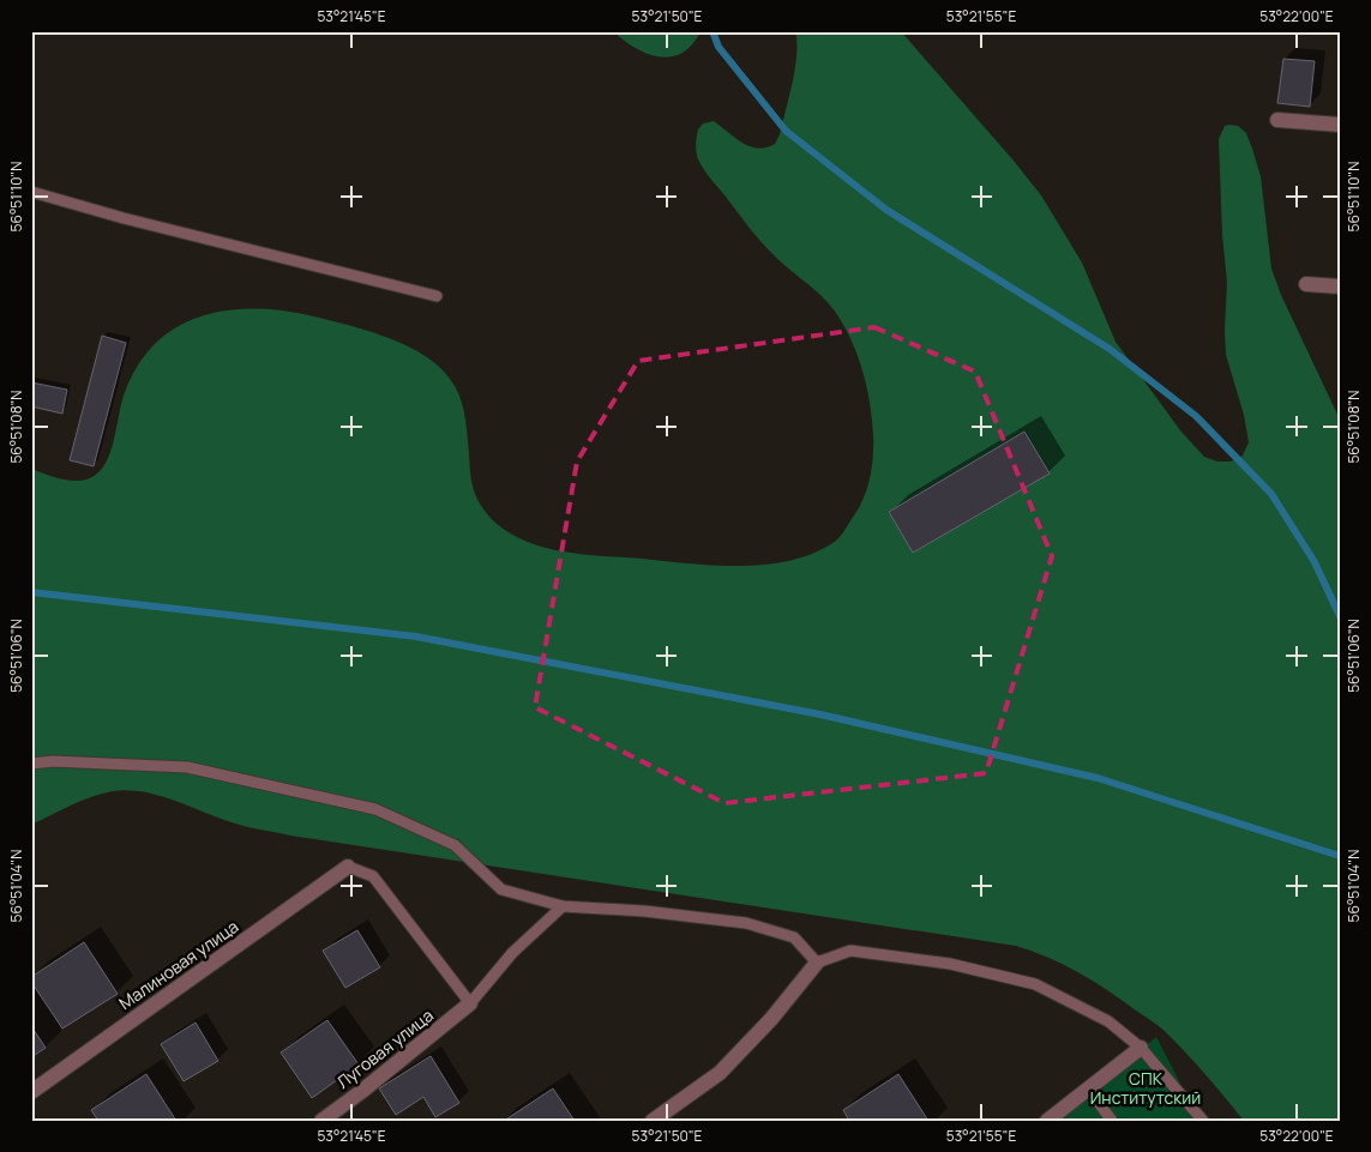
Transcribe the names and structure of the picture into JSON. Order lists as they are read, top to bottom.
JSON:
{
  "streets": {
    "street": ["Малиновая улица", "Луговая улица"]
  },
  "parks": ["СПК Институтский"],
  "coordinates": [
    "53°21'45\"E",
    "53°21'50\"E",
    "53°21'55\"E",
    "53°22'00\"E",
    "56°51'10\"N",
    "56°51'08\"N",
    "56°51'06\"N",
    "56°51'04\"N"
  ]
}
